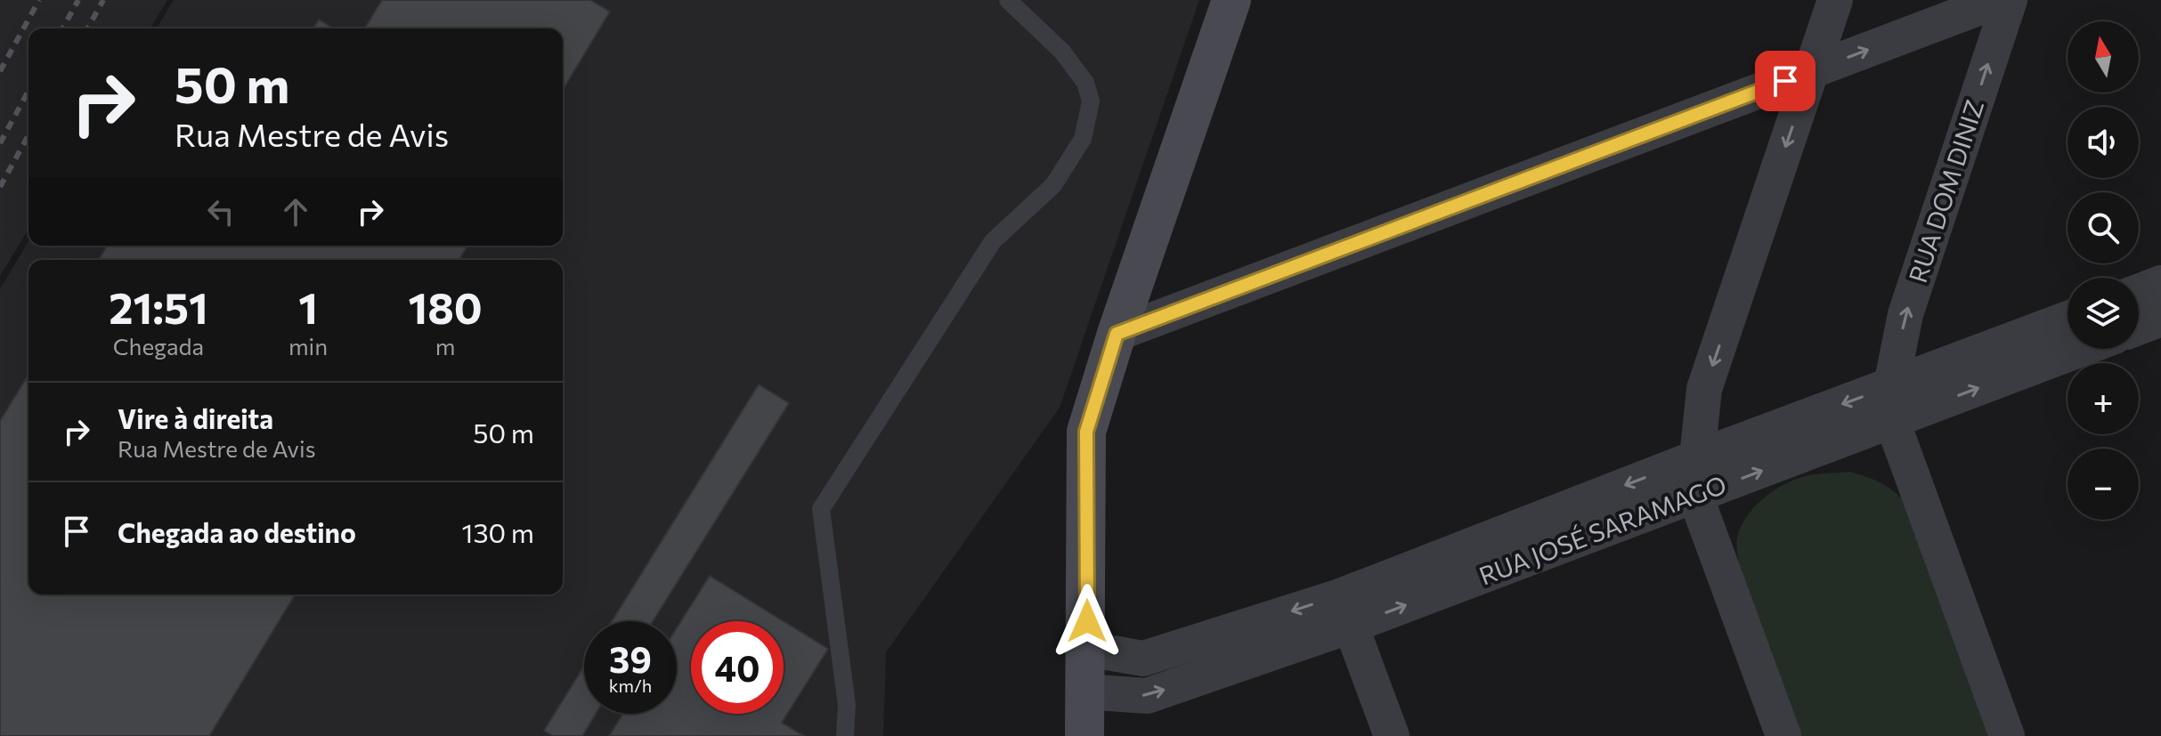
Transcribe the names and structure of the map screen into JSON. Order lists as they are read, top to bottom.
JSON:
{
  "streets": {
    "street": ["RUA DOM DINIZ", "RUA JOSÉ SARAMAGO"]
  },
  "crossings": [
    ["RUA DOM DINIZ", "RUA JOSÉ SARAMAGO"]
  ],
  "north": "top",
  "page": {
    "map_buttons": ["+", "−"],
    "turn": ["50 m", "Rua Mestre de Avis"],
    "eta": [
      "21:51",
      "Chegada",
      "1",
      "min",
      "180",
      "m"
    ],
    "list": [
      {
        "name": "Vire à direita",
        "note": "Rua Mestre de Avis",
        "value": "50 m"
      },
      {
        "name": "Chegada ao destino",
        "value": "130 m"
      }
    ],
    "speed": "39 km/h",
    "limit": "40"
  }
}
